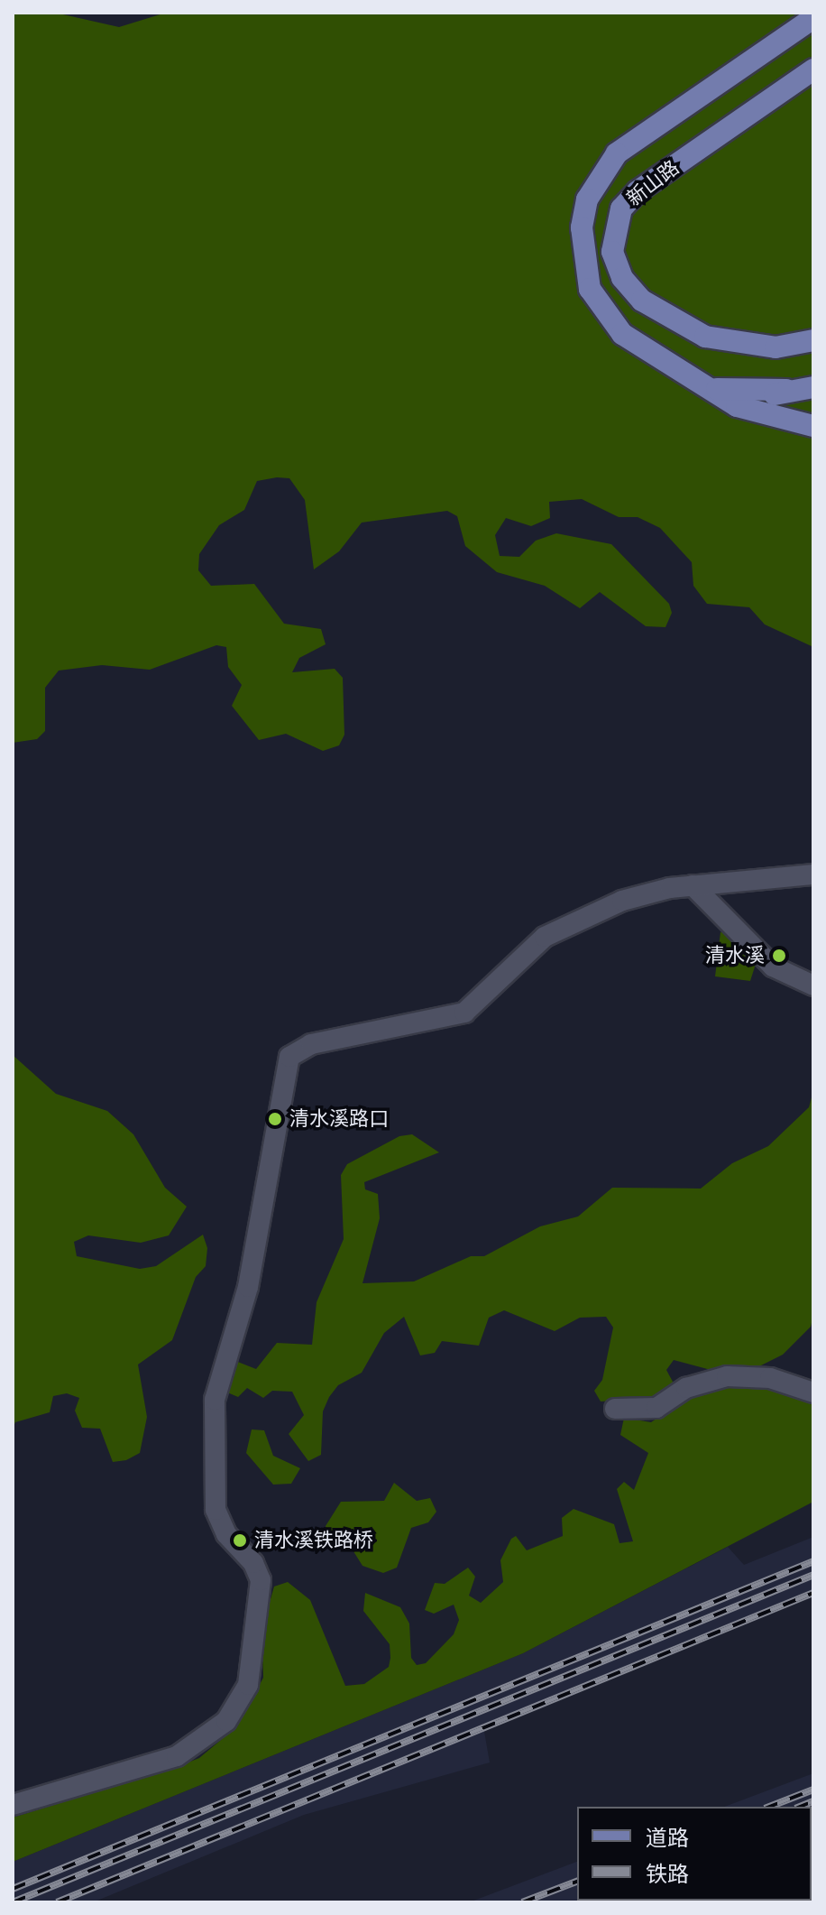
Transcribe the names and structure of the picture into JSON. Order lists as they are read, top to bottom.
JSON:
{
  "streets": {
    "main road": ["新山路"]
  },
  "places": ["清水溪", "清水溪路口", "清水溪铁路桥"],
  "legend": ["道路", "铁路"]
}
